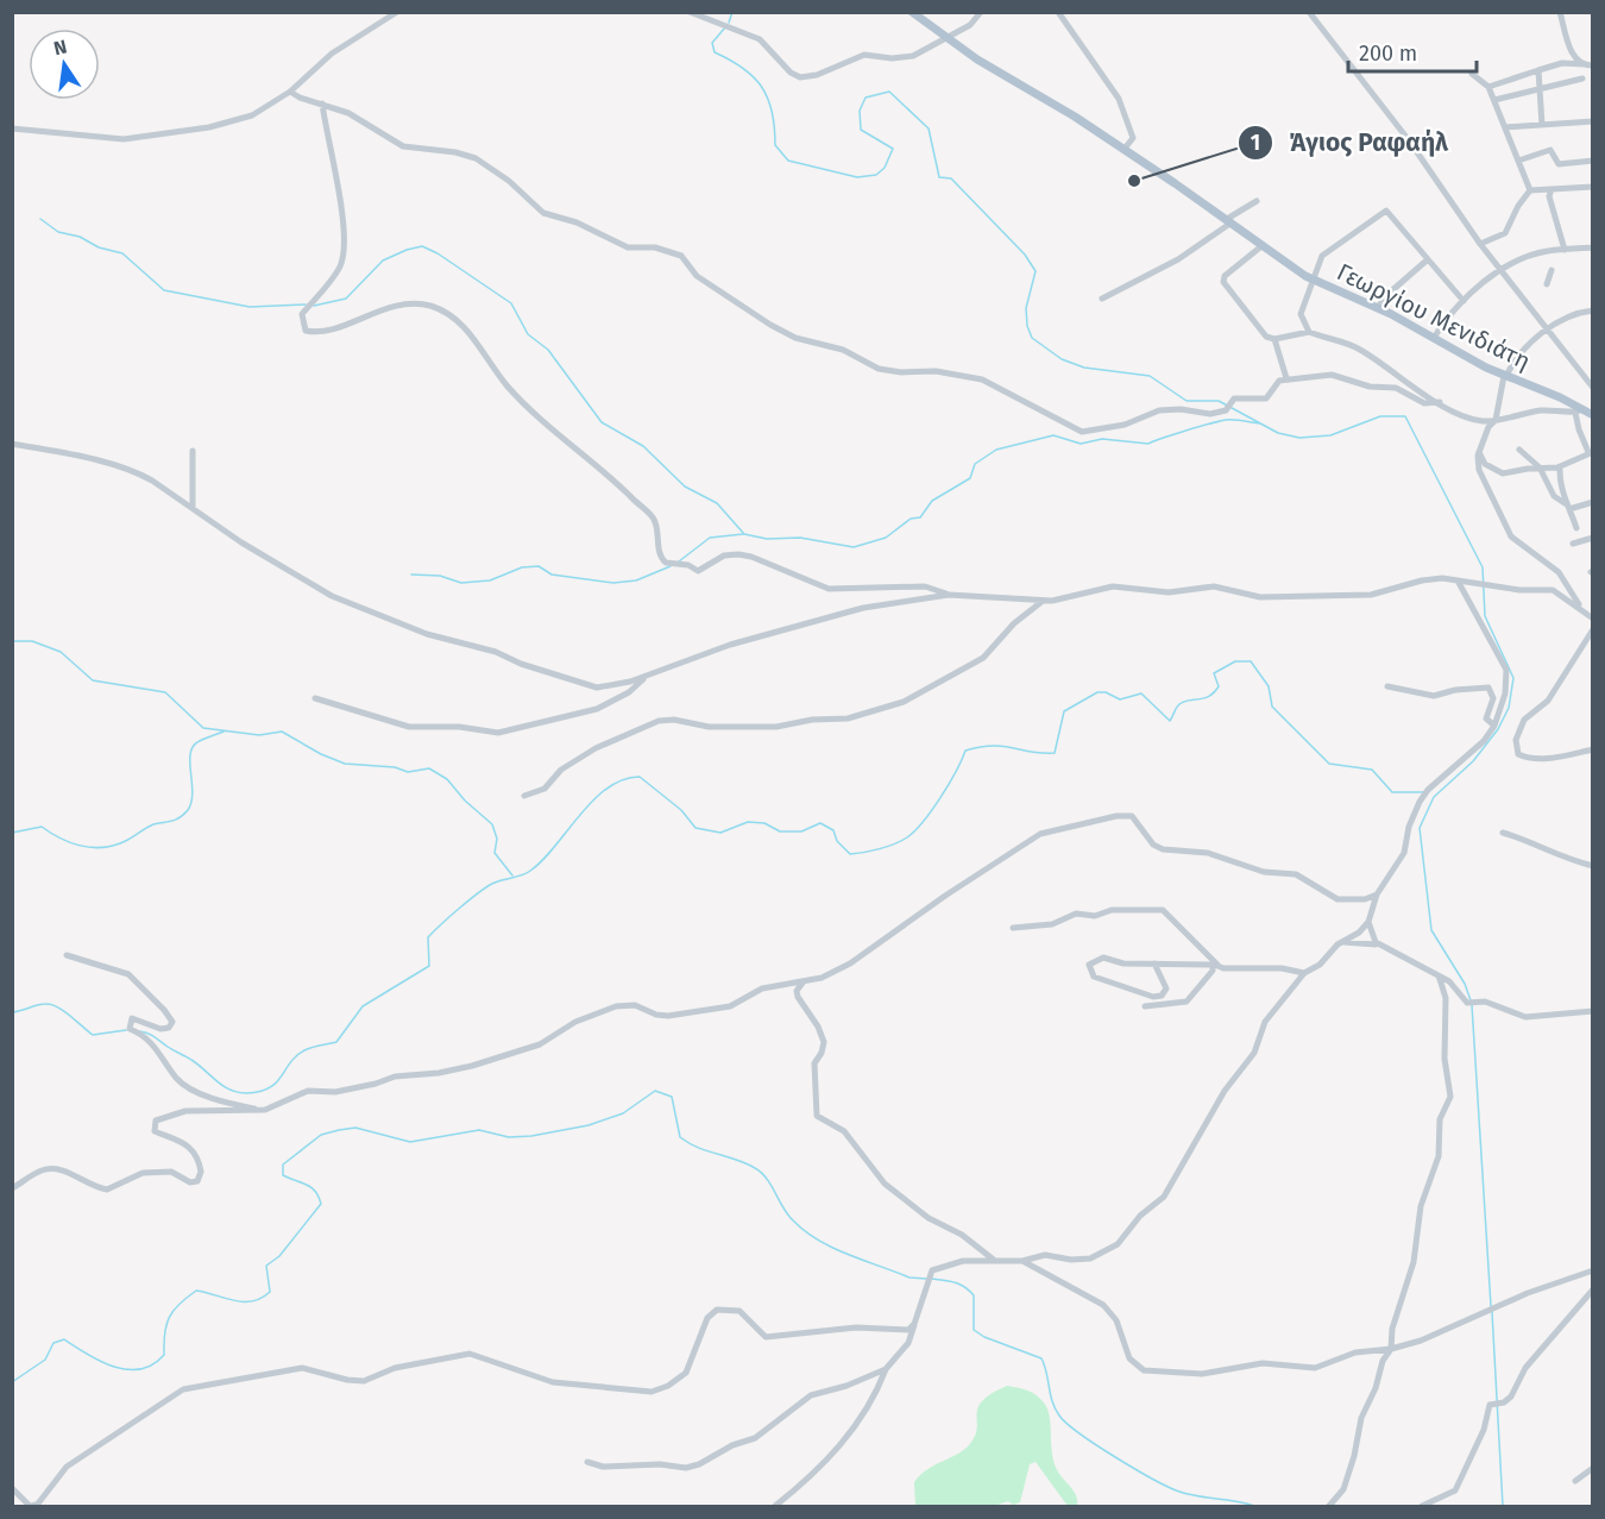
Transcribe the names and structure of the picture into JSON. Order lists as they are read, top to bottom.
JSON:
{
  "streets": {
    "main road": ["Γεωργίου Μενιδιάτη"]
  },
  "places": ["Άγιος Ραφαήλ"],
  "scale_bar": "200 m",
  "north": "top"
}
